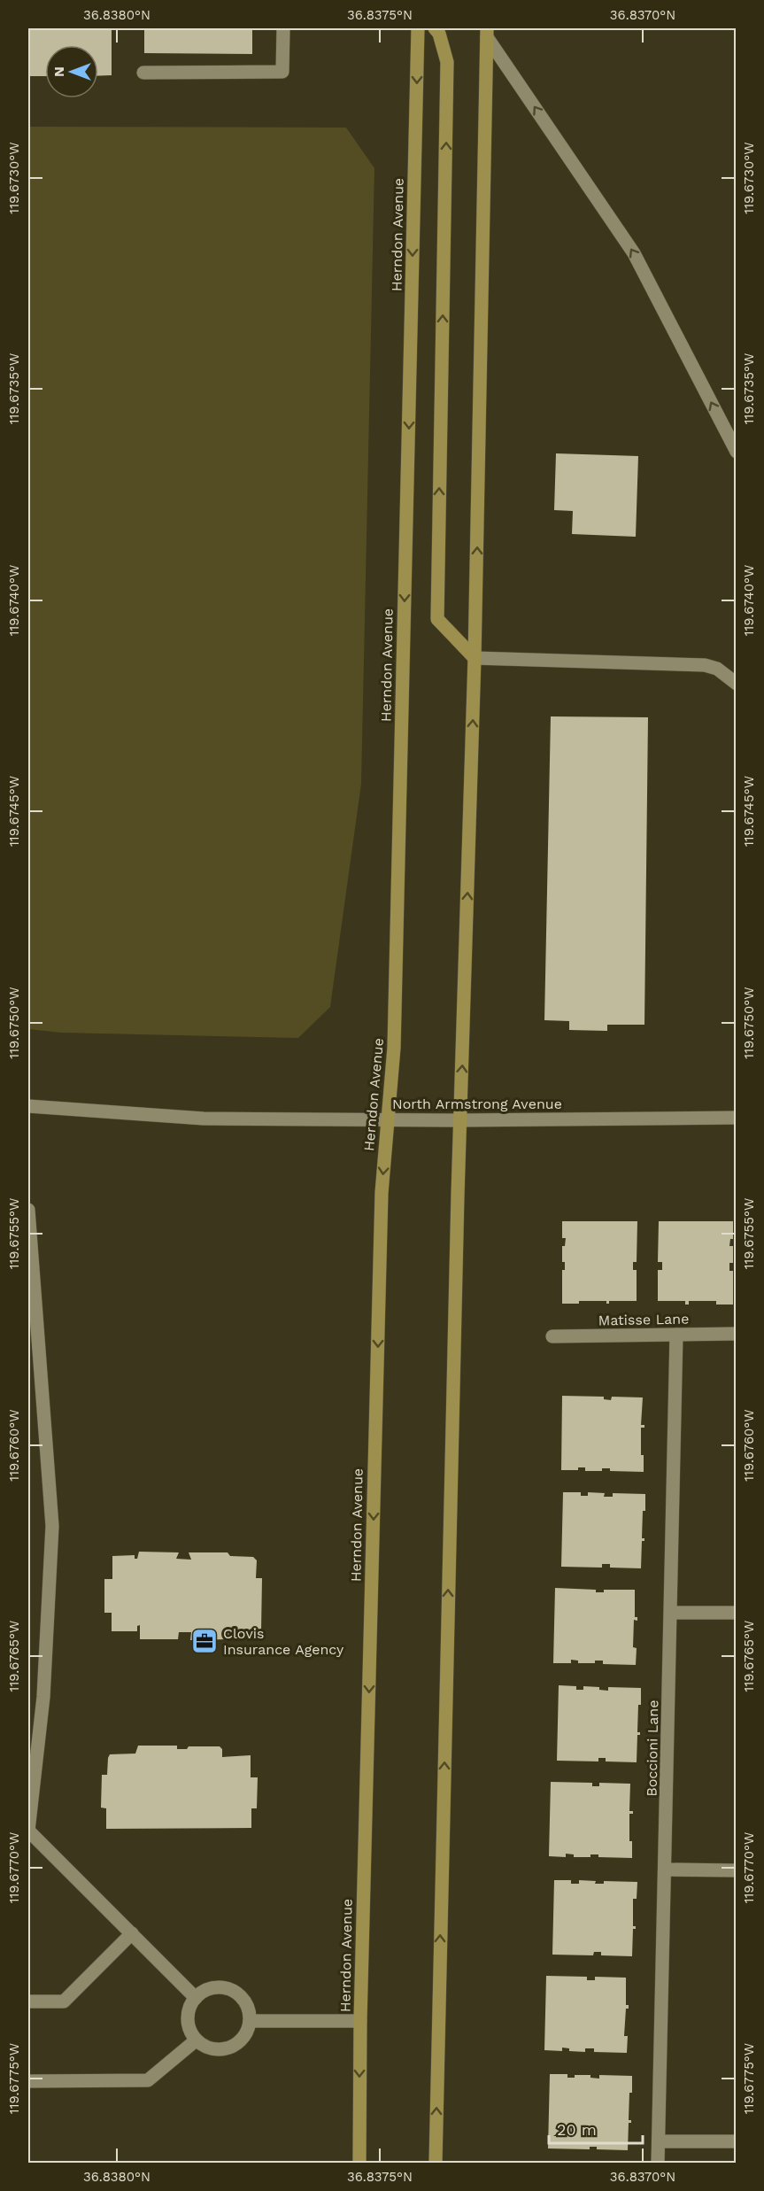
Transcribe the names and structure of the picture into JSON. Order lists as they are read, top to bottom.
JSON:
{
  "streets": {
    "main road": ["Herndon Avenue"],
    "street": ["North Armstrong Avenue", "Matisse Lane", "Boccioni Lane"]
  },
  "crossings": [
    ["Herndon Avenue", "North Armstrong Avenue"],
    ["Matisse Lane", "Boccioni Lane"]
  ],
  "places": {
    "office": ["Clovis Insurance Agency"]
  },
  "scale_bar": "20 m",
  "north": "left",
  "coordinates": [
    "36.8380°N",
    "36.8375°N",
    "36.8370°N",
    "119.6730°W",
    "119.6735°W",
    "119.6740°W",
    "119.6745°W",
    "119.6750°W",
    "119.6755°W",
    "119.6760°W",
    "119.6765°W",
    "119.6770°W",
    "119.6775°W"
  ]
}
